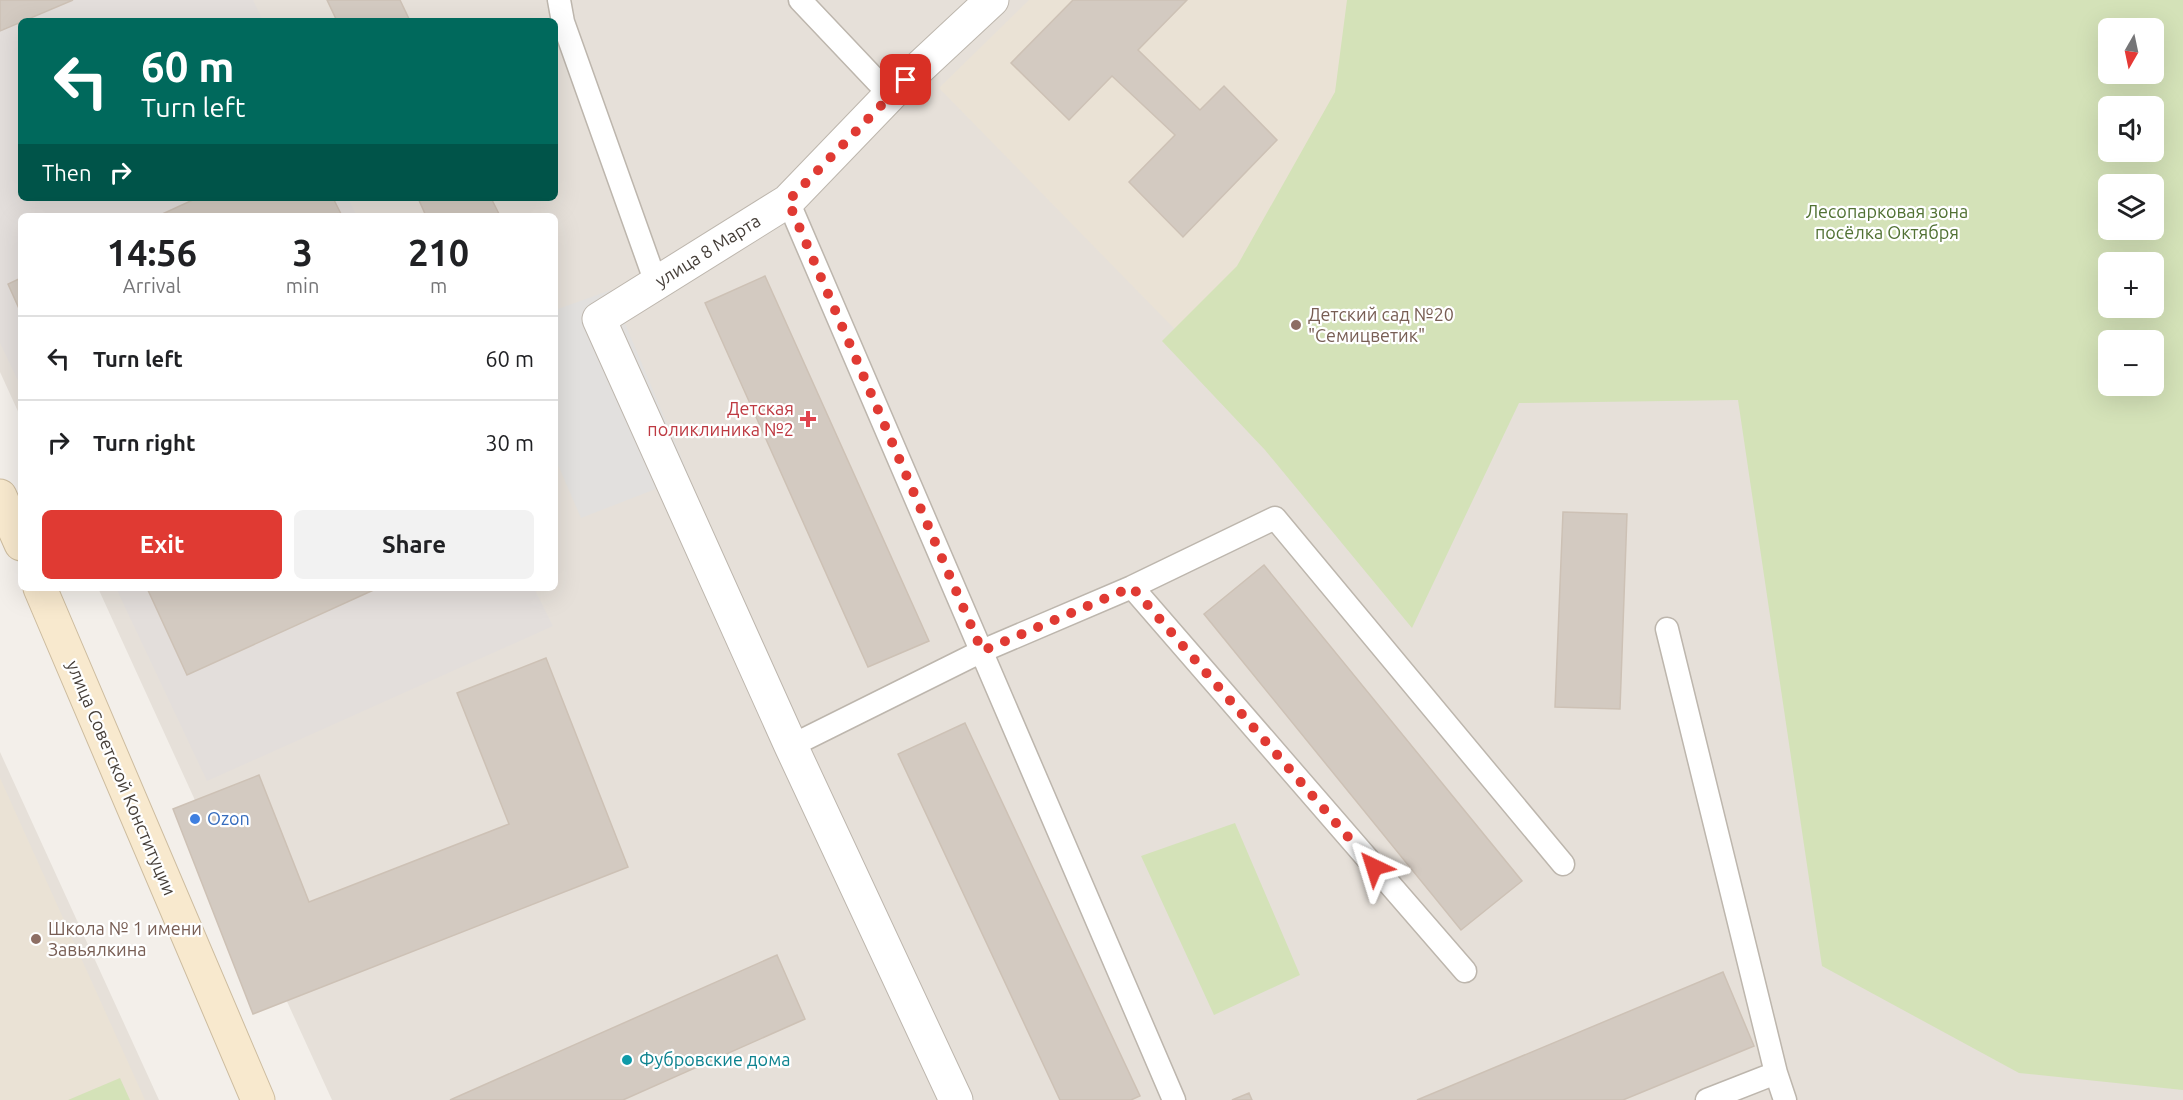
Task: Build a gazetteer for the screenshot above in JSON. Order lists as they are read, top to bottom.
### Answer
{
  "streets": {
    "street": ["улица 8 Марта", "улица Советской Конституции"]
  },
  "parks": ["Лесопарковая зона посёлка Октября"],
  "places": {
    "other": [
      "Детский сад №20 \"Семицветик\"",
      "Ozon",
      "Школа № 1 имени Завьялкина",
      "Фубровские дома"
    ],
    "health": ["Детская поликлиника №2"]
  },
  "north": "bottom",
  "page": {
    "map_buttons": ["+", "−"],
    "turn": ["60 m", "Turn left"],
    "then": "Then",
    "eta": [
      "14:56",
      "Arrival",
      "3",
      "min",
      "210",
      "m"
    ],
    "list": [
      {
        "name": "Turn left",
        "value": "60 m"
      },
      {
        "name": "Turn right",
        "value": "30 m"
      }
    ],
    "buttons": ["Exit", "Share"]
  }
}
